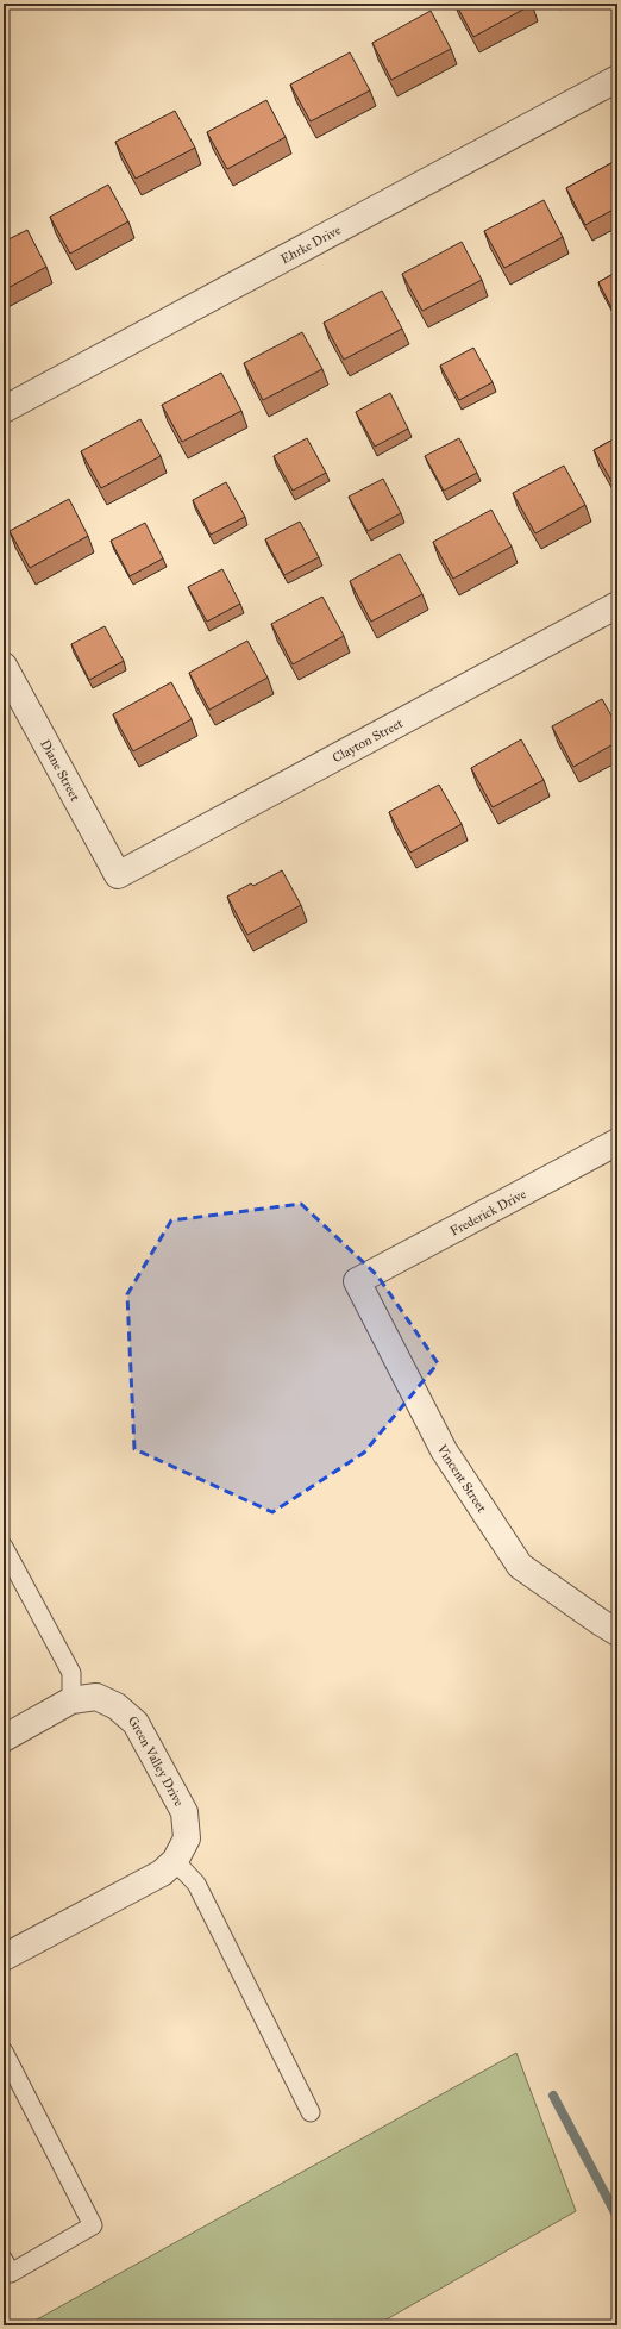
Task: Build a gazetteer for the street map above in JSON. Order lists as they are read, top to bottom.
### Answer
{
  "streets": {
    "street": [
      "Ehrke Drive",
      "Clayton Street",
      "Diane Street",
      "Frederick Drive",
      "Vincent Street",
      "Green Valley Drive"
    ]
  },
  "crossings": [
    ["Clayton Street", "Diane Street"],
    ["Frederick Drive", "Vincent Street"]
  ]
}
